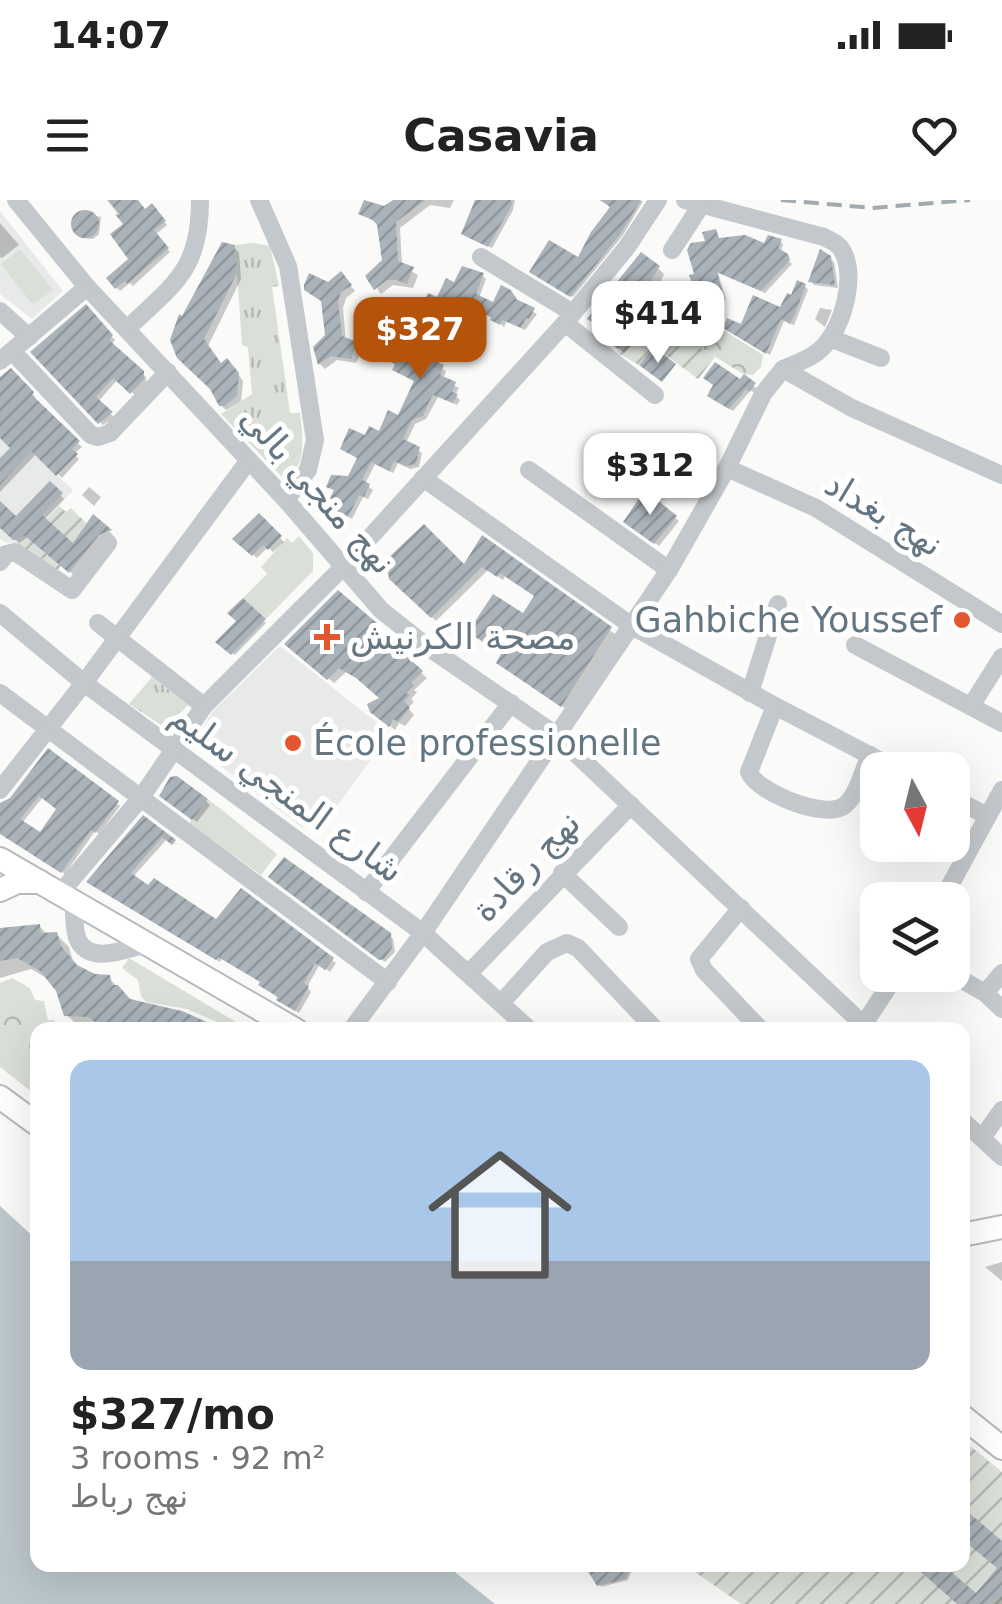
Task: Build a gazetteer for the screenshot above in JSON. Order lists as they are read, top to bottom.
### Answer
{
  "streets": {
    "street": [
      "نهج منجي بالي",
      "نهج بغداد",
      "شارع المنجي سليم",
      "نهج رقادة"
    ]
  },
  "crossings": [
    ["نهج منجي بالي", "نهج رقادة"],
    ["شارع المنجي سليم", "نهج رقادة"]
  ],
  "places": {
    "other": ["Gahbiche Youssef", "École professionelle"],
    "health": ["مصحة الكرنيش"]
  },
  "north": "bottom",
  "page": {
    "status": "14:07",
    "header": "Casavia",
    "price": ["$414", "$327", "$312"],
    "list": [
      {
        "name": "$327/mo",
        "note": "3 rooms · 92 m² · نهج رباط"
      }
    ]
  }
}
